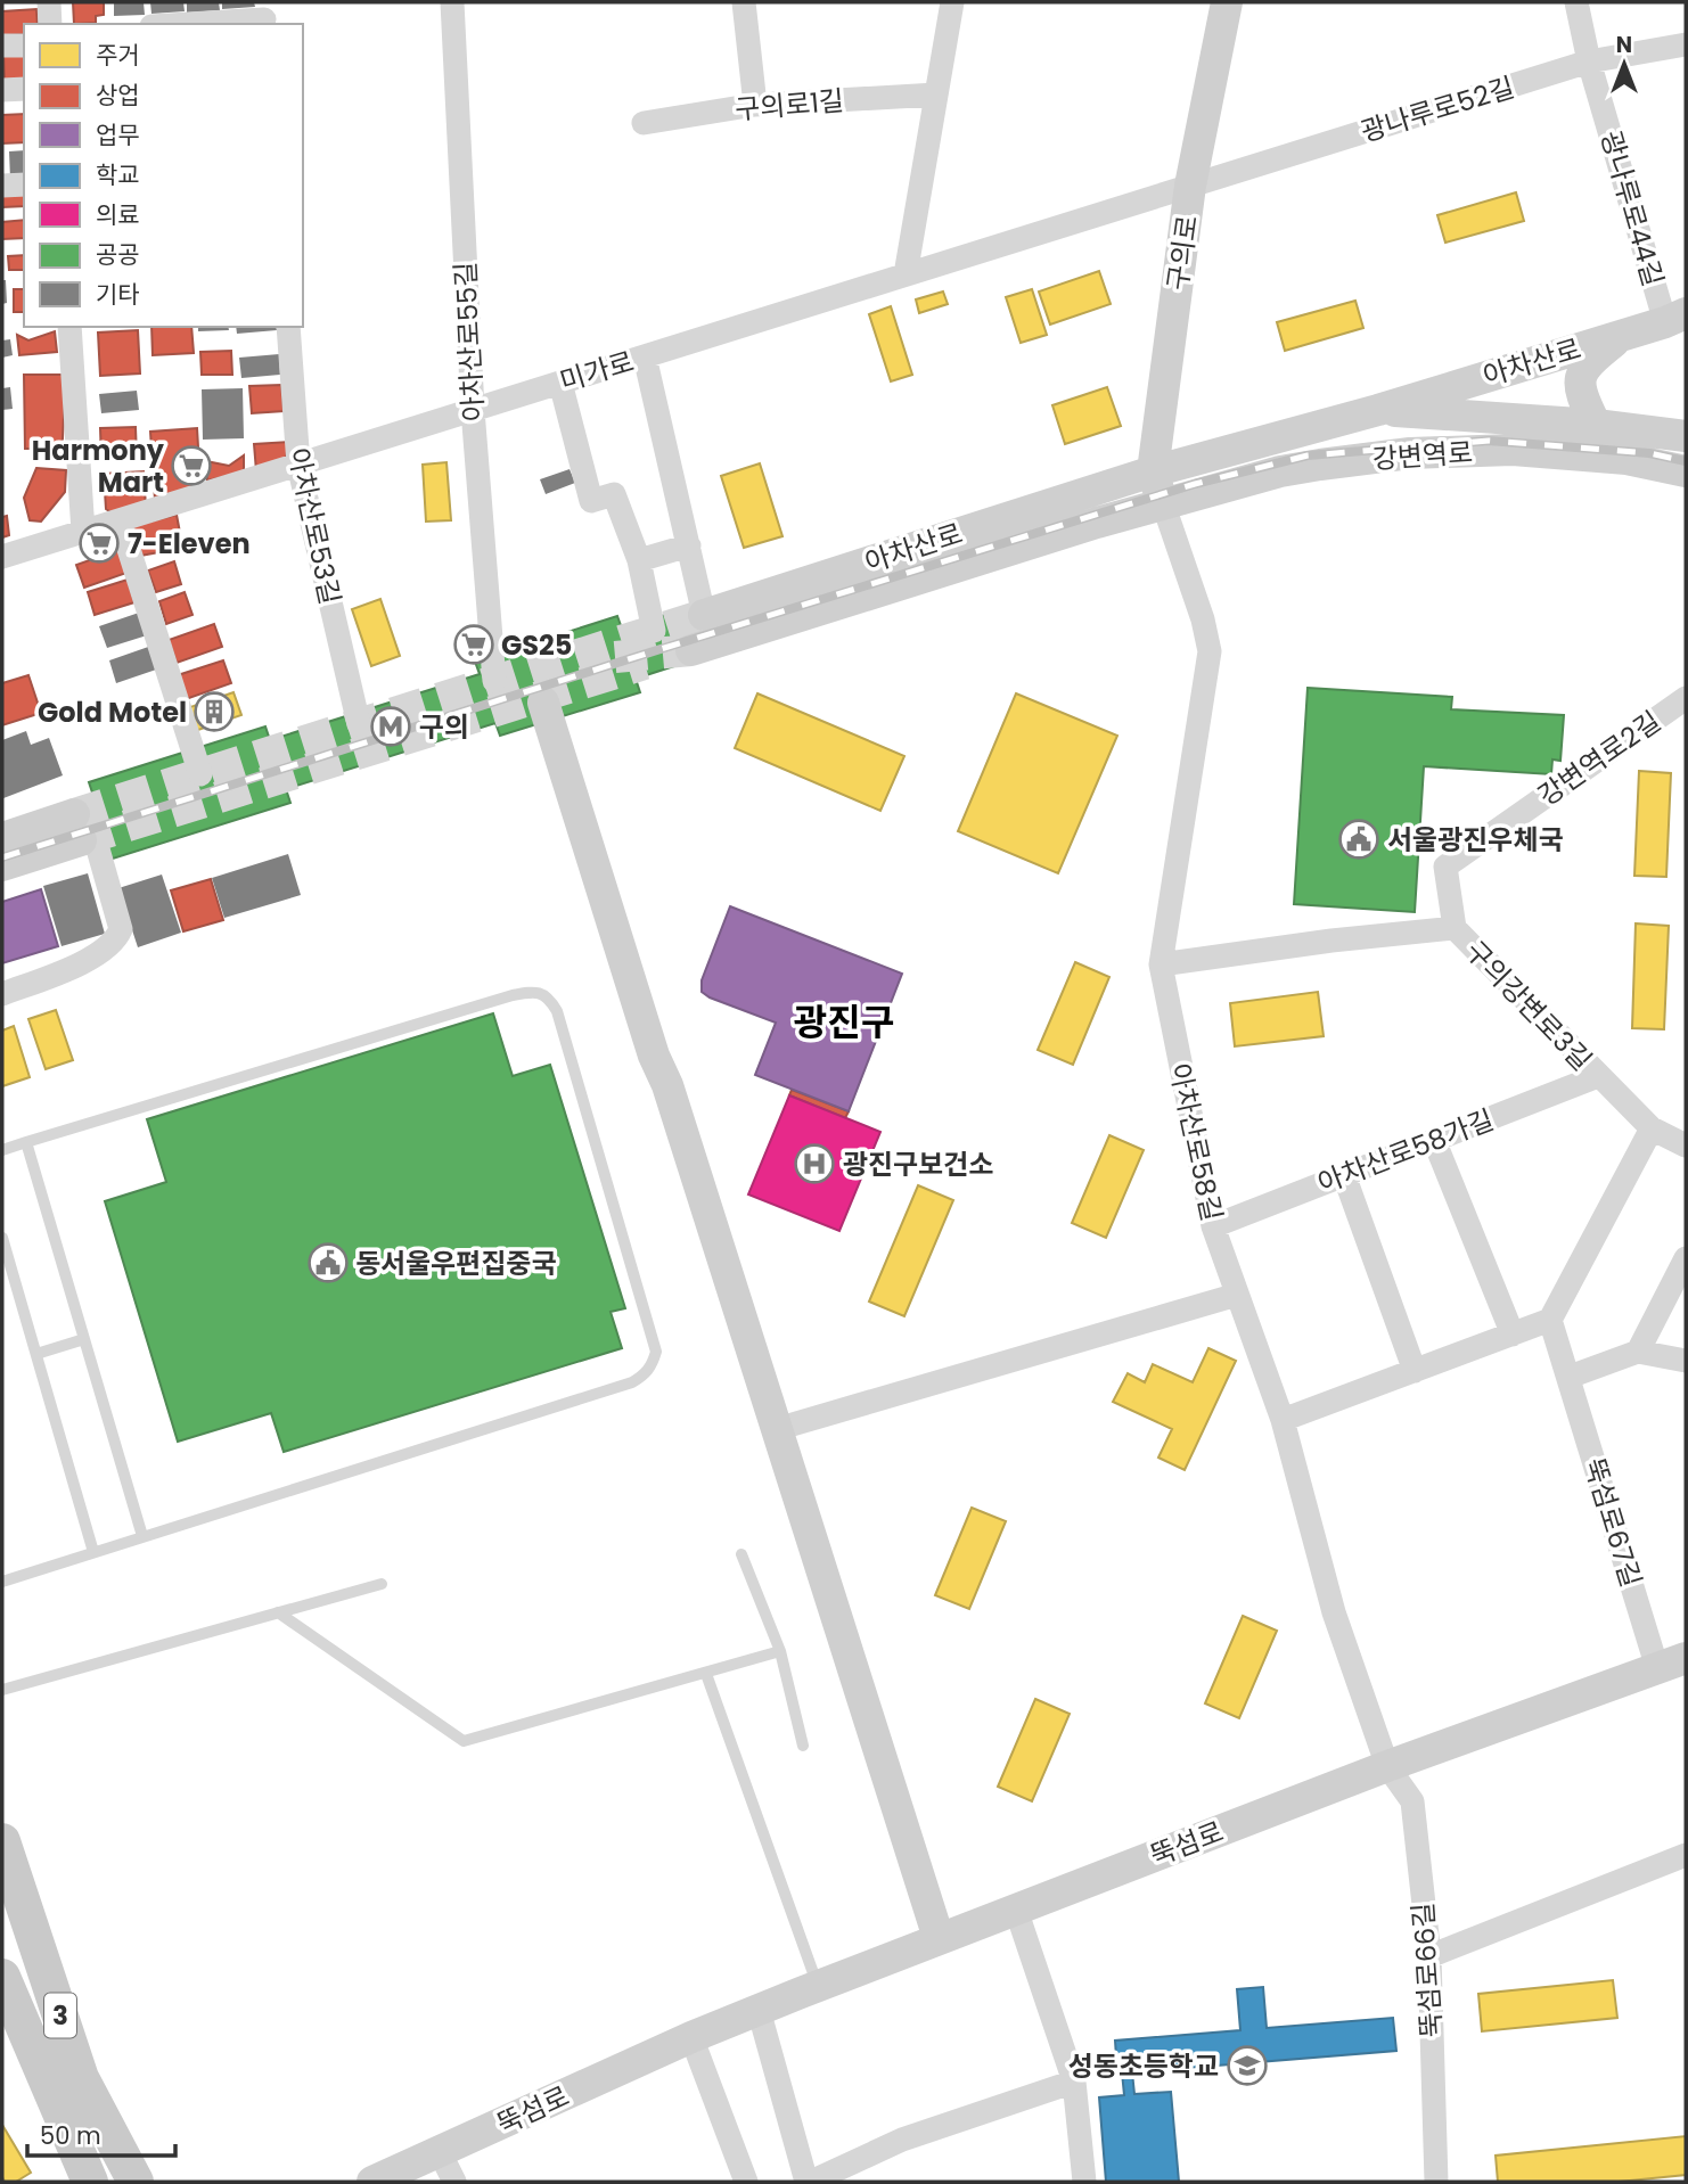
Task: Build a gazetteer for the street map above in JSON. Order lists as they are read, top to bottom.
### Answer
{
  "streets": {
    "main road": [
      "구의로",
      "아차산로",
      "강변역로",
      "뚝섬로",
      "3"
    ],
    "street": [
      "구의로1길",
      "광나루로52길",
      "광나루로44길",
      "아차산로55길",
      "미가로",
      "아차산로53길",
      "강변역로2길",
      "구의강변로3길",
      "아차산로58길",
      "아차산로58가길",
      "뚝섬로67길",
      "뚝섬로66길"
    ]
  },
  "crossings": [
    ["광나루로52길", "광나루로44길"],
    ["광나루로52길", "구의로"],
    ["광나루로52길", "미가로"],
    ["광나루로44길", "아차산로"],
    ["구의로", "아차산로"],
    ["구의로", "미가로"],
    ["구의로", "강변역로"],
    ["구의로", "아차산로58길"],
    ["아차산로55길", "미가로"],
    ["아차산로", "미가로"],
    ["아차산로", "강변역로"],
    ["아차산로", "아차산로58길"],
    ["미가로", "아차산로53길"],
    ["강변역로", "아차산로58길"],
    ["강변역로2길", "구의강변로3길"],
    ["구의강변로3길", "아차산로58길"],
    ["구의강변로3길", "아차산로58가길"],
    ["아차산로58길", "아차산로58가길"],
    ["아차산로58길", "뚝섬로"],
    ["아차산로58길", "뚝섬로66길"],
    ["뚝섬로67길", "뚝섬로"],
    ["뚝섬로", "뚝섬로66길"]
  ],
  "districts": ["광진구"],
  "places": {
    "supermarket": ["Harmony Mart", "7-Eleven", "GS25"],
    "building": ["Gold Motel"],
    "metro station": ["구의"],
    "public building": ["서울광진우체국", "동서울우편집중국"],
    "hospital": ["광진구보건소"],
    "school or university": ["성동초등학교"]
  },
  "legend": [
    "주거",
    "상업",
    "업무",
    "학교",
    "의료",
    "공공",
    "기타"
  ],
  "scale_bar": "50 m",
  "north": "top"
}
